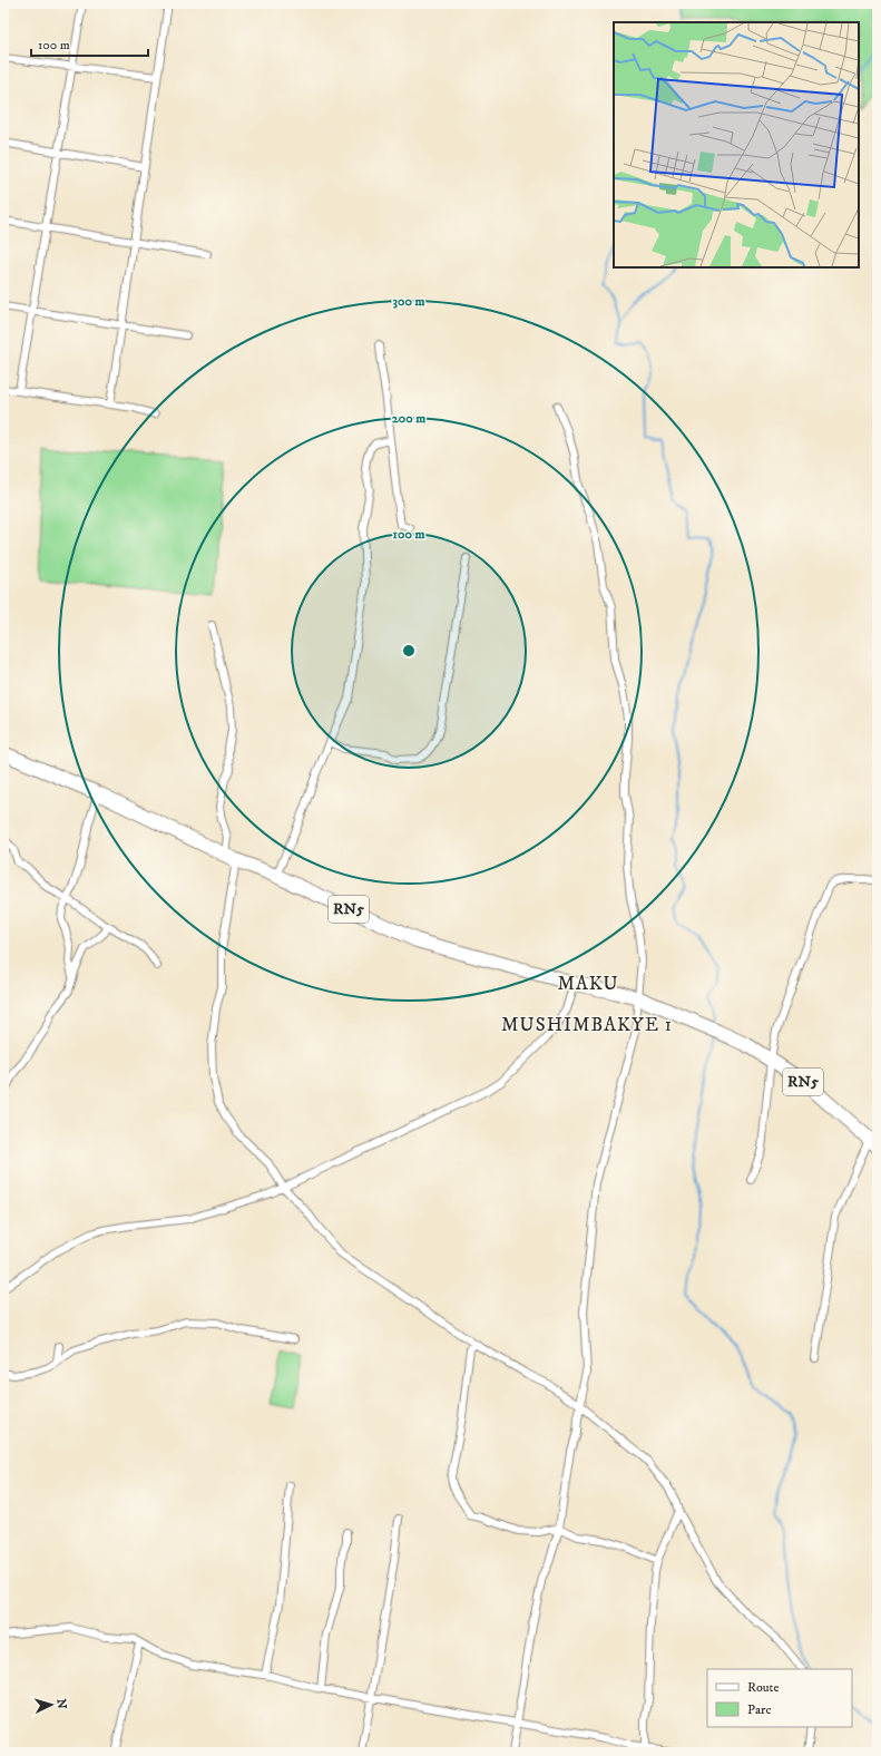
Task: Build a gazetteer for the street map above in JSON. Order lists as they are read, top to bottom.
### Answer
{
  "streets": {
    "highway": ["RN5"]
  },
  "districts": ["MAKU", "MUSHIMBAKYE 1"],
  "legend": ["Route", "Parc"],
  "scale_bar": "100 m",
  "north": "right",
  "rings": ["300 m", "200 m", "100 m"]
}
